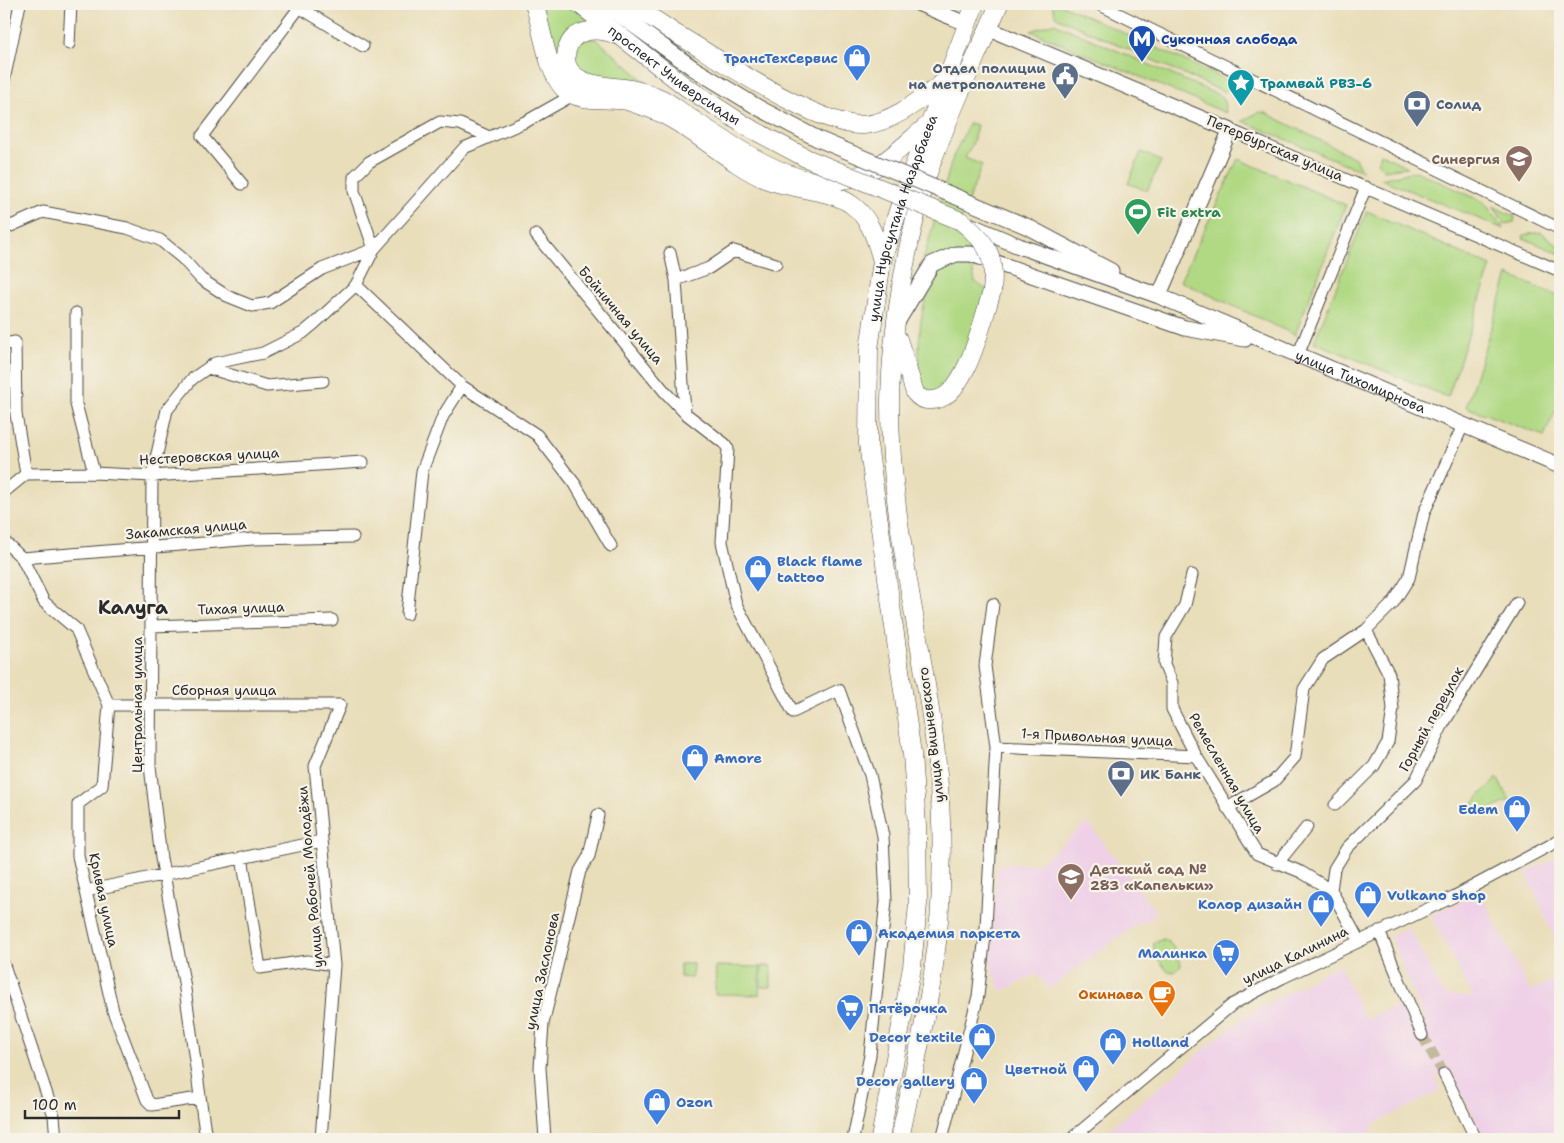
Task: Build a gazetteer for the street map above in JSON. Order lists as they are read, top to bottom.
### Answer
{
  "streets": {
    "main road": [
      "проспект Универсиады",
      "улица Нурсултана Назарбаева",
      "улица Тихомирнова",
      "улица Вишневского"
    ],
    "street": [
      "Петербургская улица",
      "Бойничная улица",
      "Нестеровская улица",
      "Закамская улица",
      "Тихая улица",
      "Сборная улица",
      "Центральная улица",
      "Горный переулок",
      "1-я Привольная улица",
      "Ремесленная улица",
      "улица Рабочей Молодёжи",
      "Кривая улица",
      "улица Калинина",
      "улица Заслонова"
    ]
  },
  "crossings": [
    ["проспект Универсиады", "улица Нурсултана Назарбаева"],
    ["проспект Универсиады", "улица Вишневского"],
    ["Петербургская улица", "улица Нурсултана Назарбаева"],
    ["улица Нурсултана Назарбаева", "улица Вишневского"],
    ["Нестеровская улица", "Центральная улица"],
    ["Закамская улица", "Центральная улица"],
    ["Закамская улица", "Кривая улица"],
    ["Тихая улица", "Центральная улица"],
    ["Сборная улица", "Центральная улица"],
    ["Сборная улица", "улица Рабочей Молодёжи"],
    ["Сборная улица", "Кривая улица"],
    ["Центральная улица", "Кривая улица"],
    ["Горный переулок", "Ремесленная улица"],
    ["1-я Привольная улица", "Ремесленная улица"],
    ["Ремесленная улица", "улица Калинина"]
  ],
  "districts": ["Калуга"],
  "places": {
    "metro station": ["Суконная слобода"],
    "shop": [
      "ТрансТехСервис",
      "Black flame tattoo",
      "Amore",
      "Edem",
      "Vulkano shop",
      "Колор дизайн",
      "Академия паркета",
      "Decor textile",
      "Holland",
      "Цветной",
      "Decor gallery",
      "Ozon"
    ],
    "public building": ["Отдел полиции на метрополитене"],
    "place": ["Трамвай РВЗ-6"],
    "bank": ["Солид", "ИК Банк"],
    "school or university": ["Синергия", "Детский сад № 283 «Капельки»"],
    "sports": ["Fit extra"],
    "supermarket": ["Малинка", "Пятёрочка"],
    "cafe": ["Окинава"]
  },
  "scale_bar": "100 m"
}
